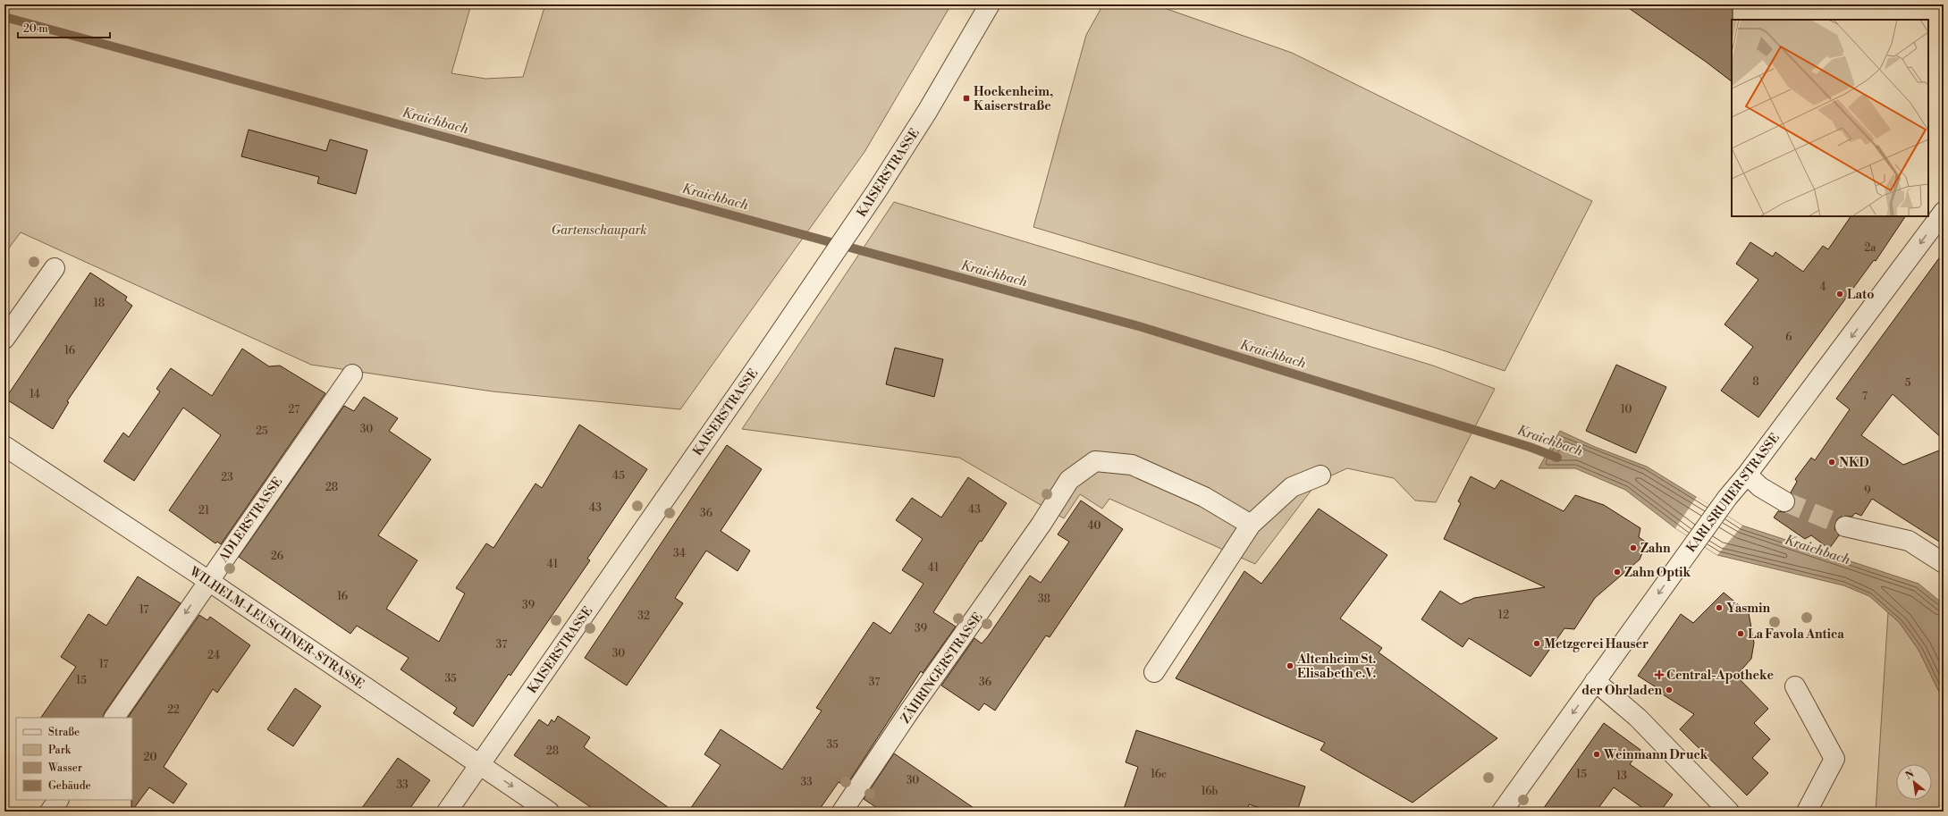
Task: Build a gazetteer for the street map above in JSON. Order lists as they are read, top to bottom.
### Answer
{
  "streets": {
    "street": [
      "KAISERSTRASSE",
      "KARLSRUHER STRASSE",
      "ADLERSTRASSE",
      "WILHELM-LEUSCHNER-STRASSE",
      "ZÄHRINGERSTRASSE"
    ]
  },
  "crossings": [
    ["KAISERSTRASSE", "WILHELM-LEUSCHNER-STRASSE"],
    ["ADLERSTRASSE", "WILHELM-LEUSCHNER-STRASSE"]
  ],
  "one_way": ["KARLSRUHER STRASSE", "ADLERSTRASSE"],
  "water": ["Kraichbach"],
  "parks": ["Gartenschaupark"],
  "places": {
    "transit": ["Hockenheim, Kaiserstraße"],
    "other": [
      "Lato",
      "NKD",
      "Zahn",
      "Zahn Optik",
      "Yasmin",
      "La Favola Antica",
      "Metzgerei Hauser",
      "Altenheim St. Elisabeth e.V.",
      "der Ohrladen",
      "Weinmann Druck"
    ],
    "health": ["Central-Apotheke"]
  },
  "house_numbers": [
    "2a",
    "4",
    "18",
    "6",
    "16",
    "8",
    "5",
    "14",
    "7",
    "27",
    "10",
    "30",
    "25",
    "45",
    "23",
    "28",
    "9",
    "43",
    "43",
    "21",
    "36",
    "40",
    "34",
    "26",
    "41",
    "41",
    "16",
    "38",
    "39",
    "17",
    "12",
    "32",
    "39",
    "37",
    "30",
    "24",
    "17",
    "35",
    "15",
    "37",
    "36",
    "22",
    "35",
    "28",
    "20",
    "16c",
    "15",
    "13",
    "30",
    "33",
    "33",
    "16b"
  ],
  "legend": [
    "Straße",
    "Park",
    "Wasser",
    "Gebäude"
  ],
  "scale_bar": "20 m",
  "north": "top left"
}
